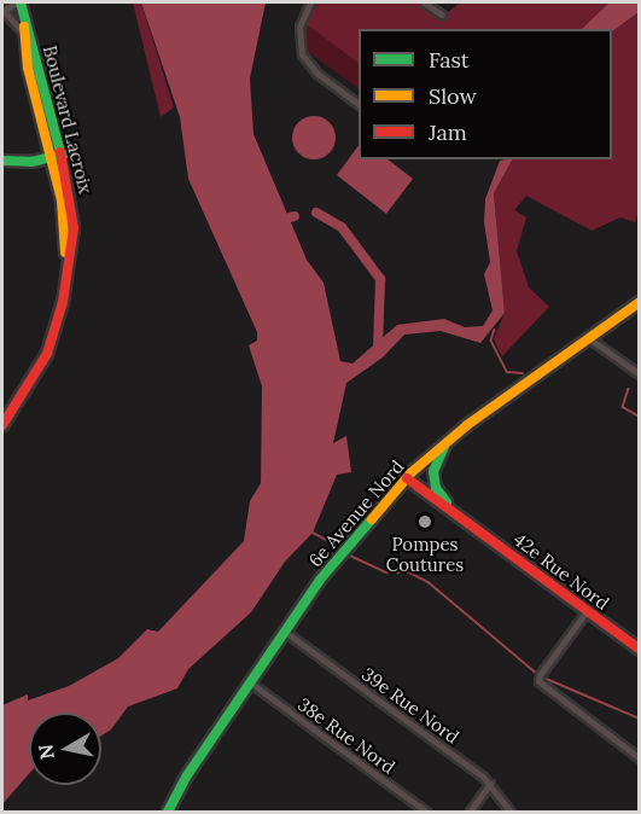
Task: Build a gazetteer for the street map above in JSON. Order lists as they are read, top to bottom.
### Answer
{
  "streets": {
    "main road": ["Boulevard Lacroix", "6e Avenue Nord", "42e Rue Nord"],
    "street": ["39e Rue Nord", "38e Rue Nord"]
  },
  "crossings": [
    ["6e Avenue Nord", "42e Rue Nord"],
    ["6e Avenue Nord", "39e Rue Nord"],
    ["6e Avenue Nord", "38e Rue Nord"]
  ],
  "places": ["Pompes Coutures"],
  "legend": ["Fast", "Slow", "Jam"],
  "north": "left"
}
